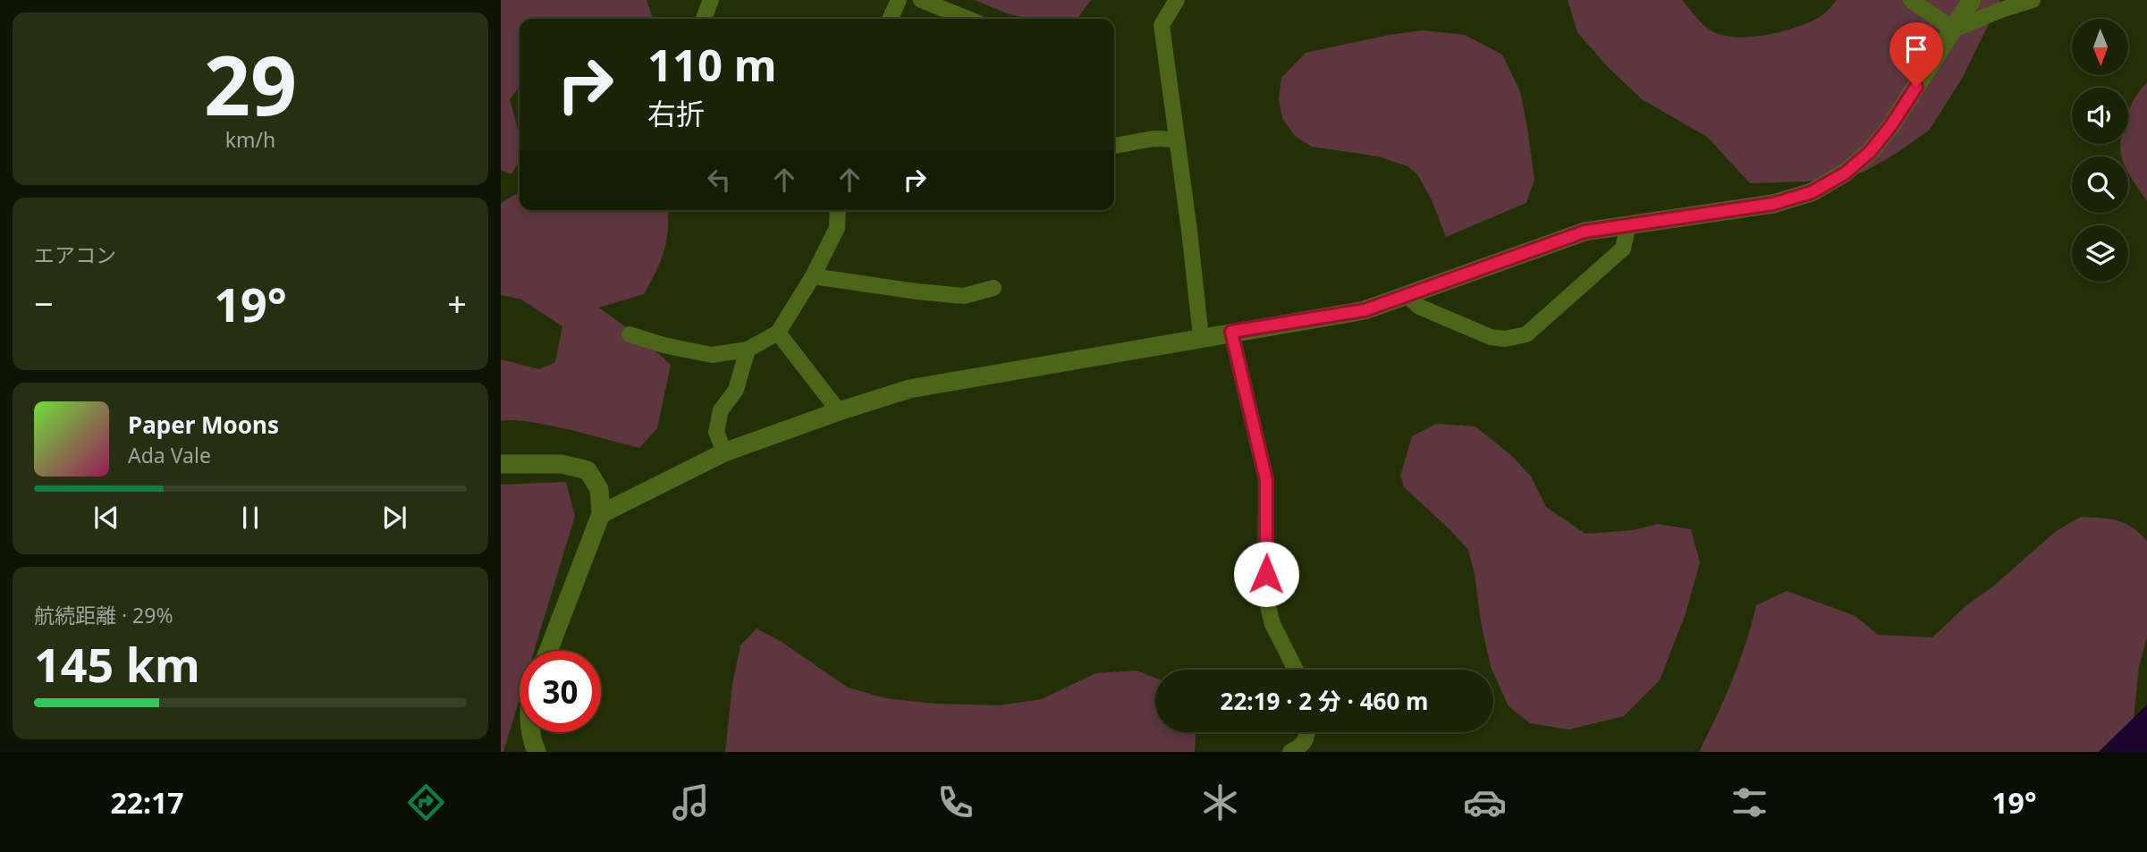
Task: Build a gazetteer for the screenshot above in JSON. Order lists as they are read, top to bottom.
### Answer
{
  "north": "bottom",
  "page": {
    "tile": [
      ["29", "km/h"],
      "エアコン",
      ["航続距離 · 29%", "145 km"]
    ],
    "turn": ["110 m", "右折"],
    "heat": ["−", "19°", "+"],
    "song": ["Paper Moons", "Ada Vale"],
    "limit": "30",
    "trip": "22:19 · 2 分 · 460 m",
    "tabs": ["22:17", "19°"]
  }
}
